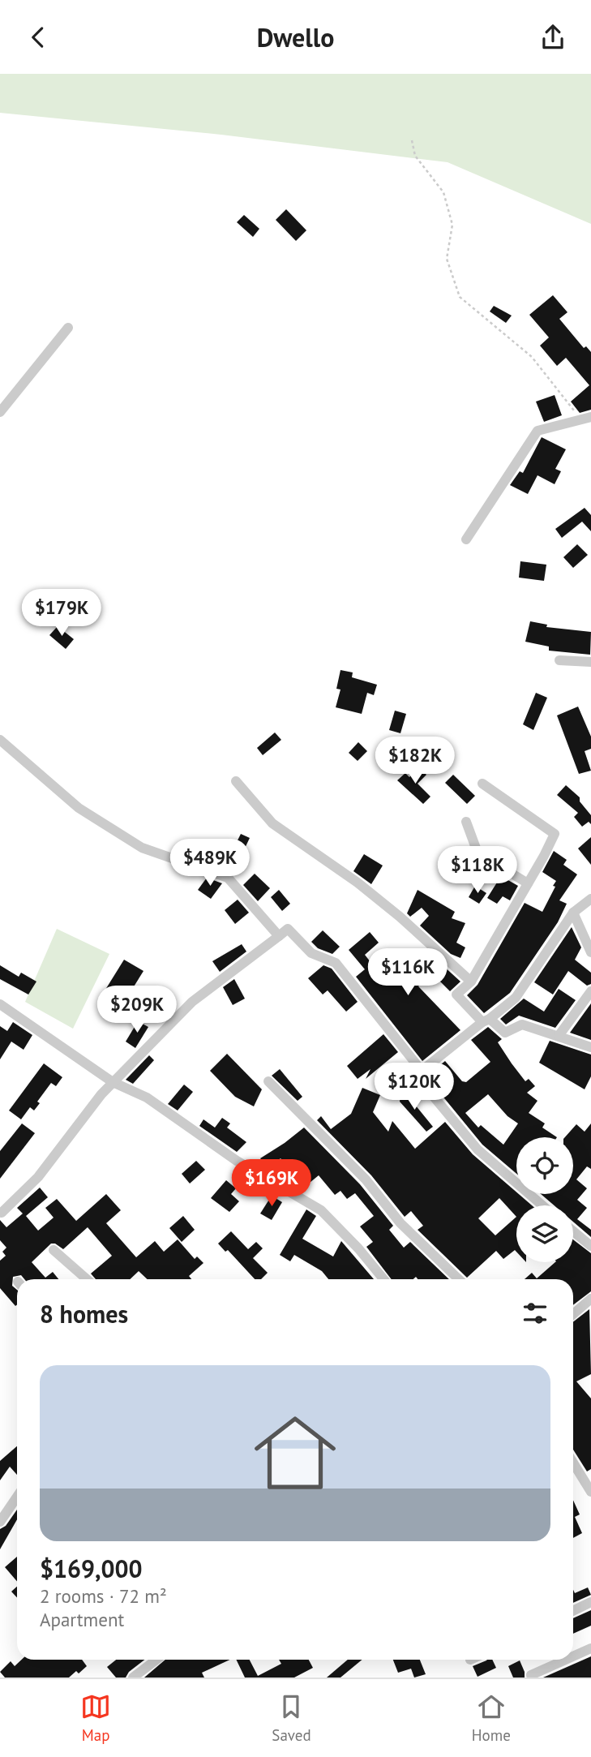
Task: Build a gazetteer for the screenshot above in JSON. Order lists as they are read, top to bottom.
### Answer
{
  "page": {
    "header": "Dwello",
    "price": [
      "$179K",
      "$182K",
      "$489K",
      "$118K",
      "$116K",
      "$209K",
      "$120K",
      "$169K"
    ],
    "heading": "8 homes",
    "list": [
      {
        "name": "$169,000",
        "note": "2 rooms · 72 m² · Apartment"
      }
    ],
    "tabs": ["Map", "Saved", "Home"]
  }
}
